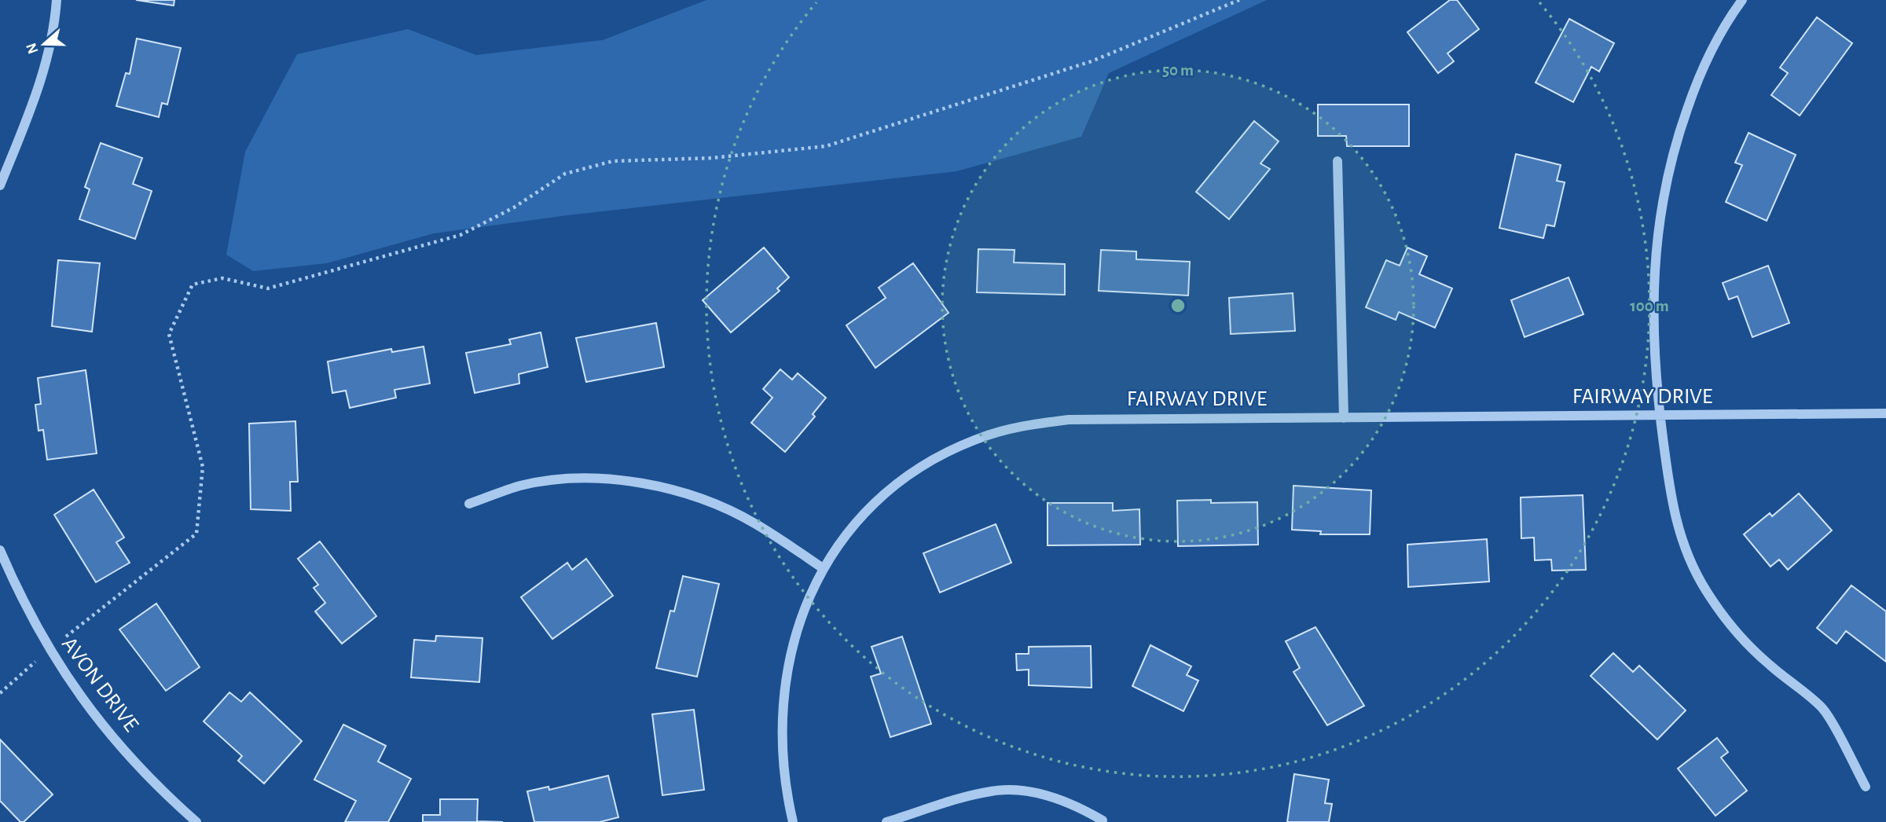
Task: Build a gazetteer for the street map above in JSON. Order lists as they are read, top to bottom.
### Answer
{
  "streets": {
    "street": ["FAIRWAY DRIVE", "AVON DRIVE"]
  },
  "north": "left",
  "rings": ["50 m", "100 m"]
}
